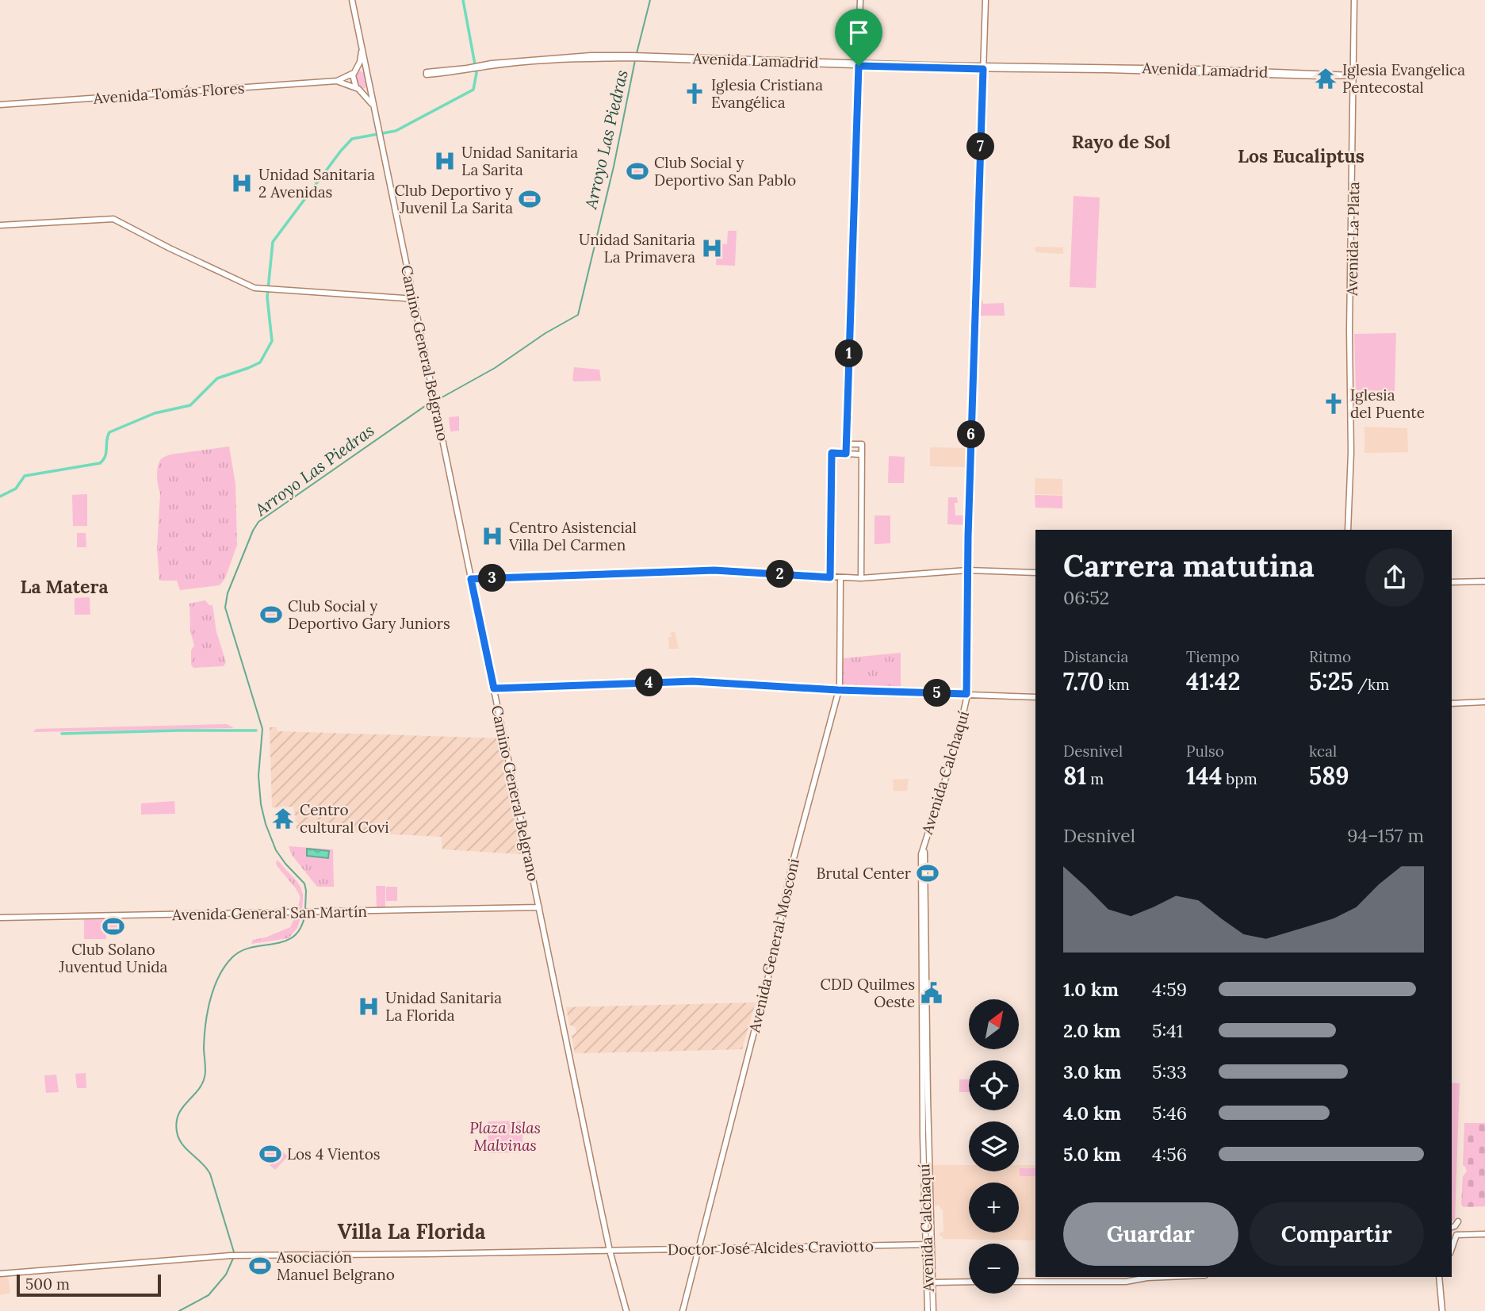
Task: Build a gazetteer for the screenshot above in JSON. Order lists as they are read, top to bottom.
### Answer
{
  "streets": {
    "main road": [
      "Avenida Lamadrid",
      "Avenida Tomás Flores",
      "Avenida La Plata",
      "Camino General Belgrano",
      "Avenida Calchaquí",
      "Avenida General San Martín",
      "Avenida General Mosconi",
      "Doctor José Alcides Craviotto"
    ]
  },
  "crossings": [
    ["Avenida Lamadrid", "Avenida La Plata"],
    ["Avenida Lamadrid", "Avenida Calchaquí"],
    ["Avenida Tomás Flores", "Camino General Belgrano"],
    ["Camino General Belgrano", "Avenida General San Martín"],
    ["Camino General Belgrano", "Doctor José Alcides Craviotto"],
    ["Avenida Calchaquí", "Doctor José Alcides Craviotto"],
    ["Avenida General Mosconi", "Doctor José Alcides Craviotto"]
  ],
  "districts": [
    "Rayo de Sol",
    "Los Eucaliptus",
    "La Matera",
    "Villa La Florida"
  ],
  "water": ["Arroyo Las Piedras"],
  "parks": ["Plaza Islas Malvinas"],
  "places": {
    "temple": ["Iglesia Evangelica Pentecostal", "Centro cultural Covi"],
    "church": ["Iglesia Cristiana Evangélica", "Iglesia del Puente"],
    "hospital": [
      "Unidad Sanitaria La Sarita",
      "Unidad Sanitaria 2 Avenidas",
      "Unidad Sanitaria La Primavera",
      "Centro Asistencial Villa Del Carmen",
      "Unidad Sanitaria La Florida"
    ],
    "sports": [
      "Club Social y Deportivo San Pablo",
      "Club Deportivo y Juvenil La Sarita",
      "Club Social y Deportivo Gary Juniors",
      "Brutal Center",
      "Club Solano Juventud Unida",
      "Los 4 Vientos",
      "Asociación Manuel Belgrano"
    ],
    "public building": ["CDD Quilmes Oeste"]
  },
  "scale_bar": "500 m",
  "north": "top right",
  "page": {
    "pins": [
      "7",
      "1",
      "6",
      "2",
      "3",
      "4",
      "5"
    ],
    "heading": ["Carrera matutina", "06:52"],
    "stats": [
      ["Distancia", "7.70 km"],
      ["Tiempo", "41:42"],
      ["Ritmo", "5:25 /km"],
      ["Desnivel", "81 m"],
      ["Pulso", "144 bpm"],
      ["kcal", "589"]
    ],
    "chart": ["Desnivel", "94–157 m"],
    "list": [
      {
        "name": "1.0 km",
        "note": "4:59"
      },
      {
        "name": "2.0 km",
        "note": "5:41"
      },
      {
        "name": "3.0 km",
        "note": "5:33"
      },
      {
        "name": "4.0 km",
        "note": "5:46"
      },
      {
        "name": "5.0 km",
        "note": "4:56"
      }
    ],
    "map_buttons": ["+", "−"],
    "buttons": ["Guardar", "Compartir"],
    "scale": "500 m"
  }
}
